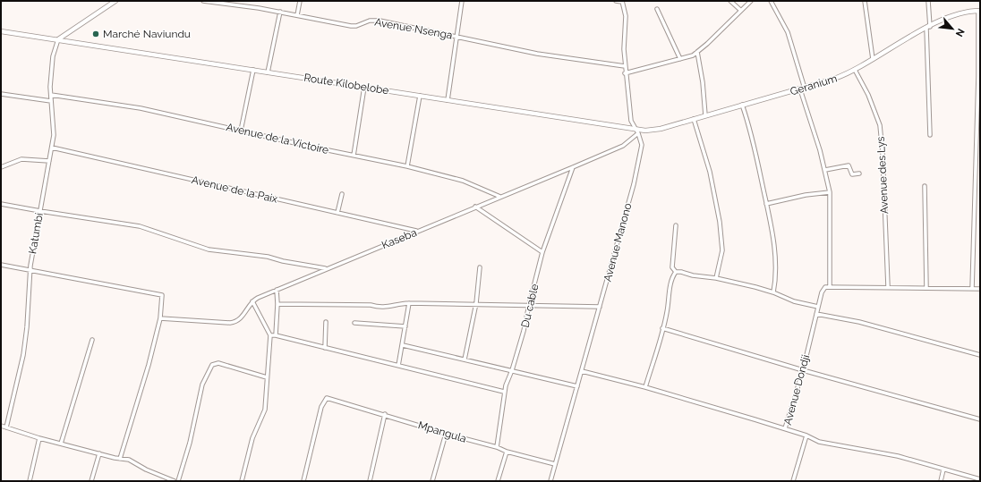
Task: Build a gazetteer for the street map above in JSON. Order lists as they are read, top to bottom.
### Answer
{
  "streets": {
    "street": [
      "Avenue Nsenga",
      "Route Kilobelobe",
      "Geranium",
      "Avenue de la Victoire",
      "Avenue des Lys",
      "Avenue de la Paix",
      "Katumbi",
      "Kaseba",
      "Avenue Manono",
      "Du cable",
      "Avenue Dondji",
      "Mpangula"
    ]
  },
  "crossings": [
    ["Avenue Nsenga", "Avenue Manono"],
    ["Route Kilobelobe", "Geranium"],
    ["Route Kilobelobe", "Katumbi"],
    ["Route Kilobelobe", "Kaseba"],
    ["Route Kilobelobe", "Avenue Manono"],
    ["Geranium", "Avenue des Lys"],
    ["Geranium", "Kaseba"],
    ["Geranium", "Avenue Manono"],
    ["Avenue de la Victoire", "Katumbi"],
    ["Avenue de la Victoire", "Kaseba"],
    ["Avenue de la Paix", "Katumbi"],
    ["Avenue de la Paix", "Kaseba"],
    ["Kaseba", "Avenue Manono"],
    ["Kaseba", "Du cable"],
    ["Avenue Manono", "Mpangula"],
    ["Du cable", "Mpangula"]
  ],
  "places": ["Marché Naviundu"],
  "north": "bottom right"
}
